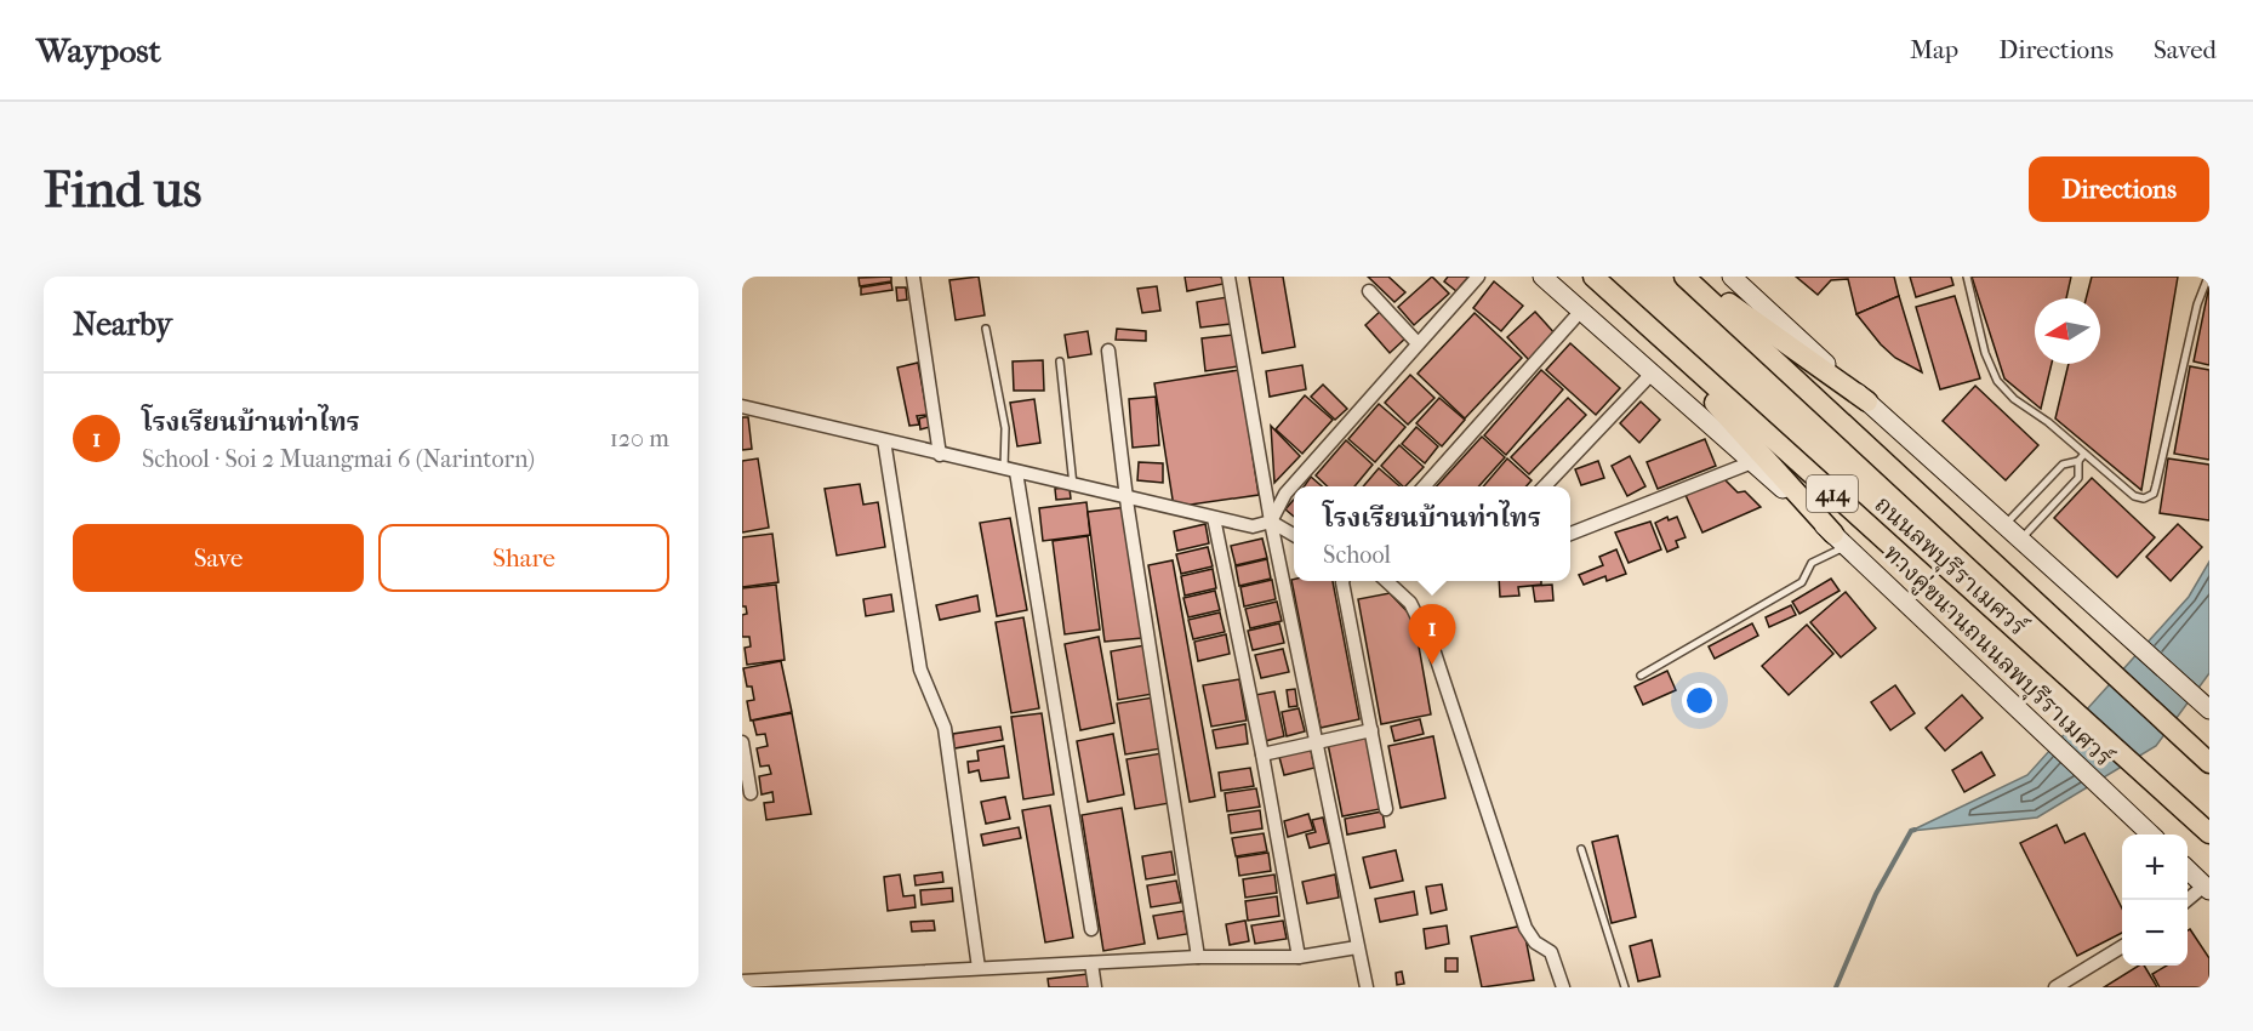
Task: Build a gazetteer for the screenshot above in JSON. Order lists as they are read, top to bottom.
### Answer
{
  "streets": {
    "main road": ["414", "ถนนลพบุรีราเมศวร์", "ทางคู่ขนานถนนลพบุรีราเมศวร์"]
  },
  "north": "left",
  "page": {
    "header": "Waypost",
    "nav": ["Map", "Directions", "Saved"],
    "buttons": [
      "Directions",
      ["Save", "Share"]
    ],
    "title": "Find us",
    "heading": "Nearby",
    "list": [
      {
        "mark": "1",
        "name": "โรงเรียนบ้านท่าไทร",
        "note": "School · Soi 2 Muangmai 6 (Narintorn)",
        "value": "120 m"
      }
    ],
    "popup": ["โรงเรียนบ้านท่าไทร", "School"],
    "pins": "1",
    "map_buttons": ["+", "−"]
  }
}
